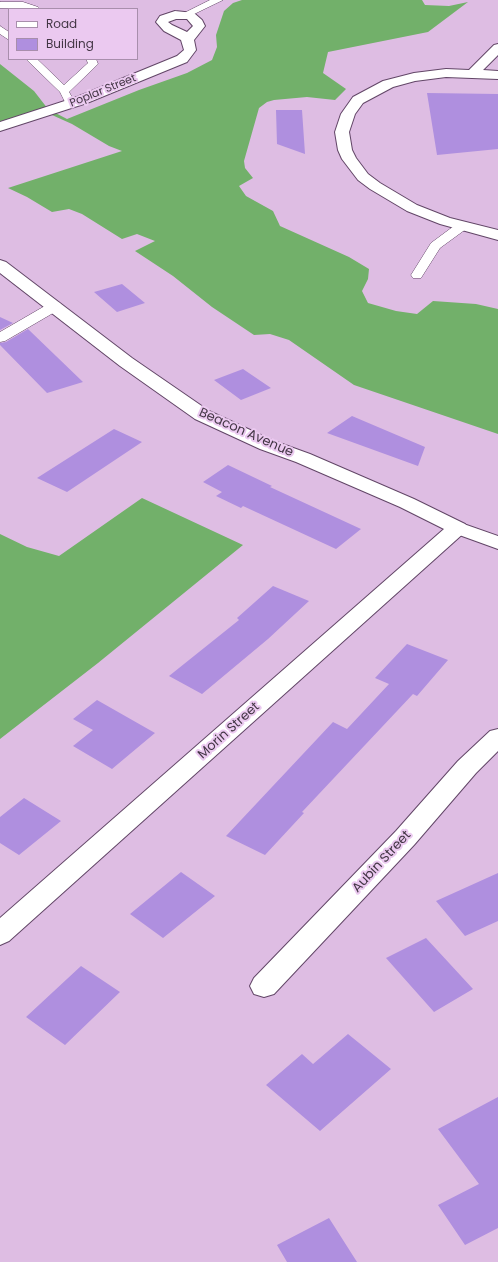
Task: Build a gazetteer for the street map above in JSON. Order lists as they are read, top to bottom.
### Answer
{
  "streets": {
    "street": [
      "Poplar Street",
      "Beacon Avenue",
      "Morin Street",
      "Aubin Street"
    ]
  },
  "crossings": [
    ["Beacon Avenue", "Morin Street"]
  ],
  "legend": ["Road", "Building"]
}
